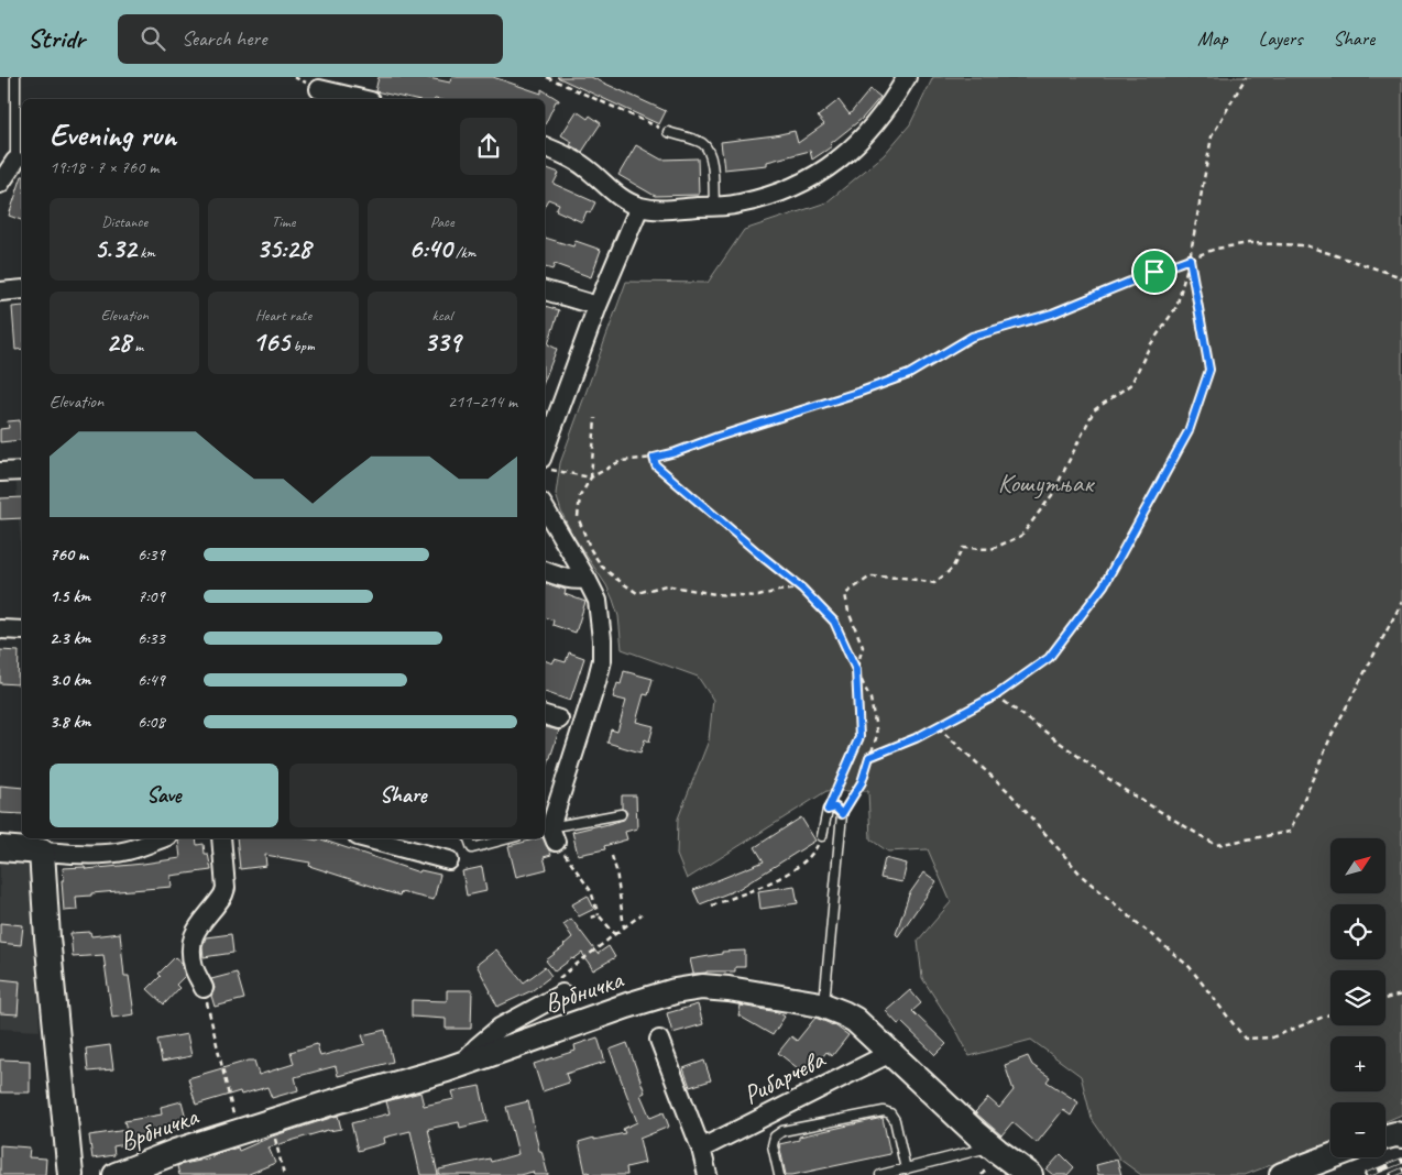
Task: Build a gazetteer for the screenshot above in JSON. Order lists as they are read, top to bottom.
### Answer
{
  "streets": {
    "street": ["Врбничка", "Рибарчева"]
  },
  "crossings": [
    ["Врбничка", "Рибарчева"]
  ],
  "parks": ["Кошутњак"],
  "north": "top right",
  "page": {
    "header": "Stridr",
    "search": "Search here",
    "nav": ["Map", "Layers", "Share"],
    "heading": ["Evening run", "19:18 · 7 × 760 m"],
    "stats": [
      ["Distance", "5.32 km"],
      ["Time", "35:28"],
      ["Pace", "6:40 /km"],
      ["Elevation", "28 m"],
      ["Heart rate", "165 bpm"],
      ["kcal", "339"]
    ],
    "chart": ["Elevation", "211–214 m"],
    "list": [
      {
        "name": "760 m",
        "note": "6:39"
      },
      {
        "name": "1.5 km",
        "note": "7:09"
      },
      {
        "name": "2.3 km",
        "note": "6:33"
      },
      {
        "name": "3.0 km",
        "note": "6:49"
      },
      {
        "name": "3.8 km",
        "note": "6:08"
      }
    ],
    "buttons": ["Save", "Share"],
    "map_buttons": ["+", "−"]
  }
}
